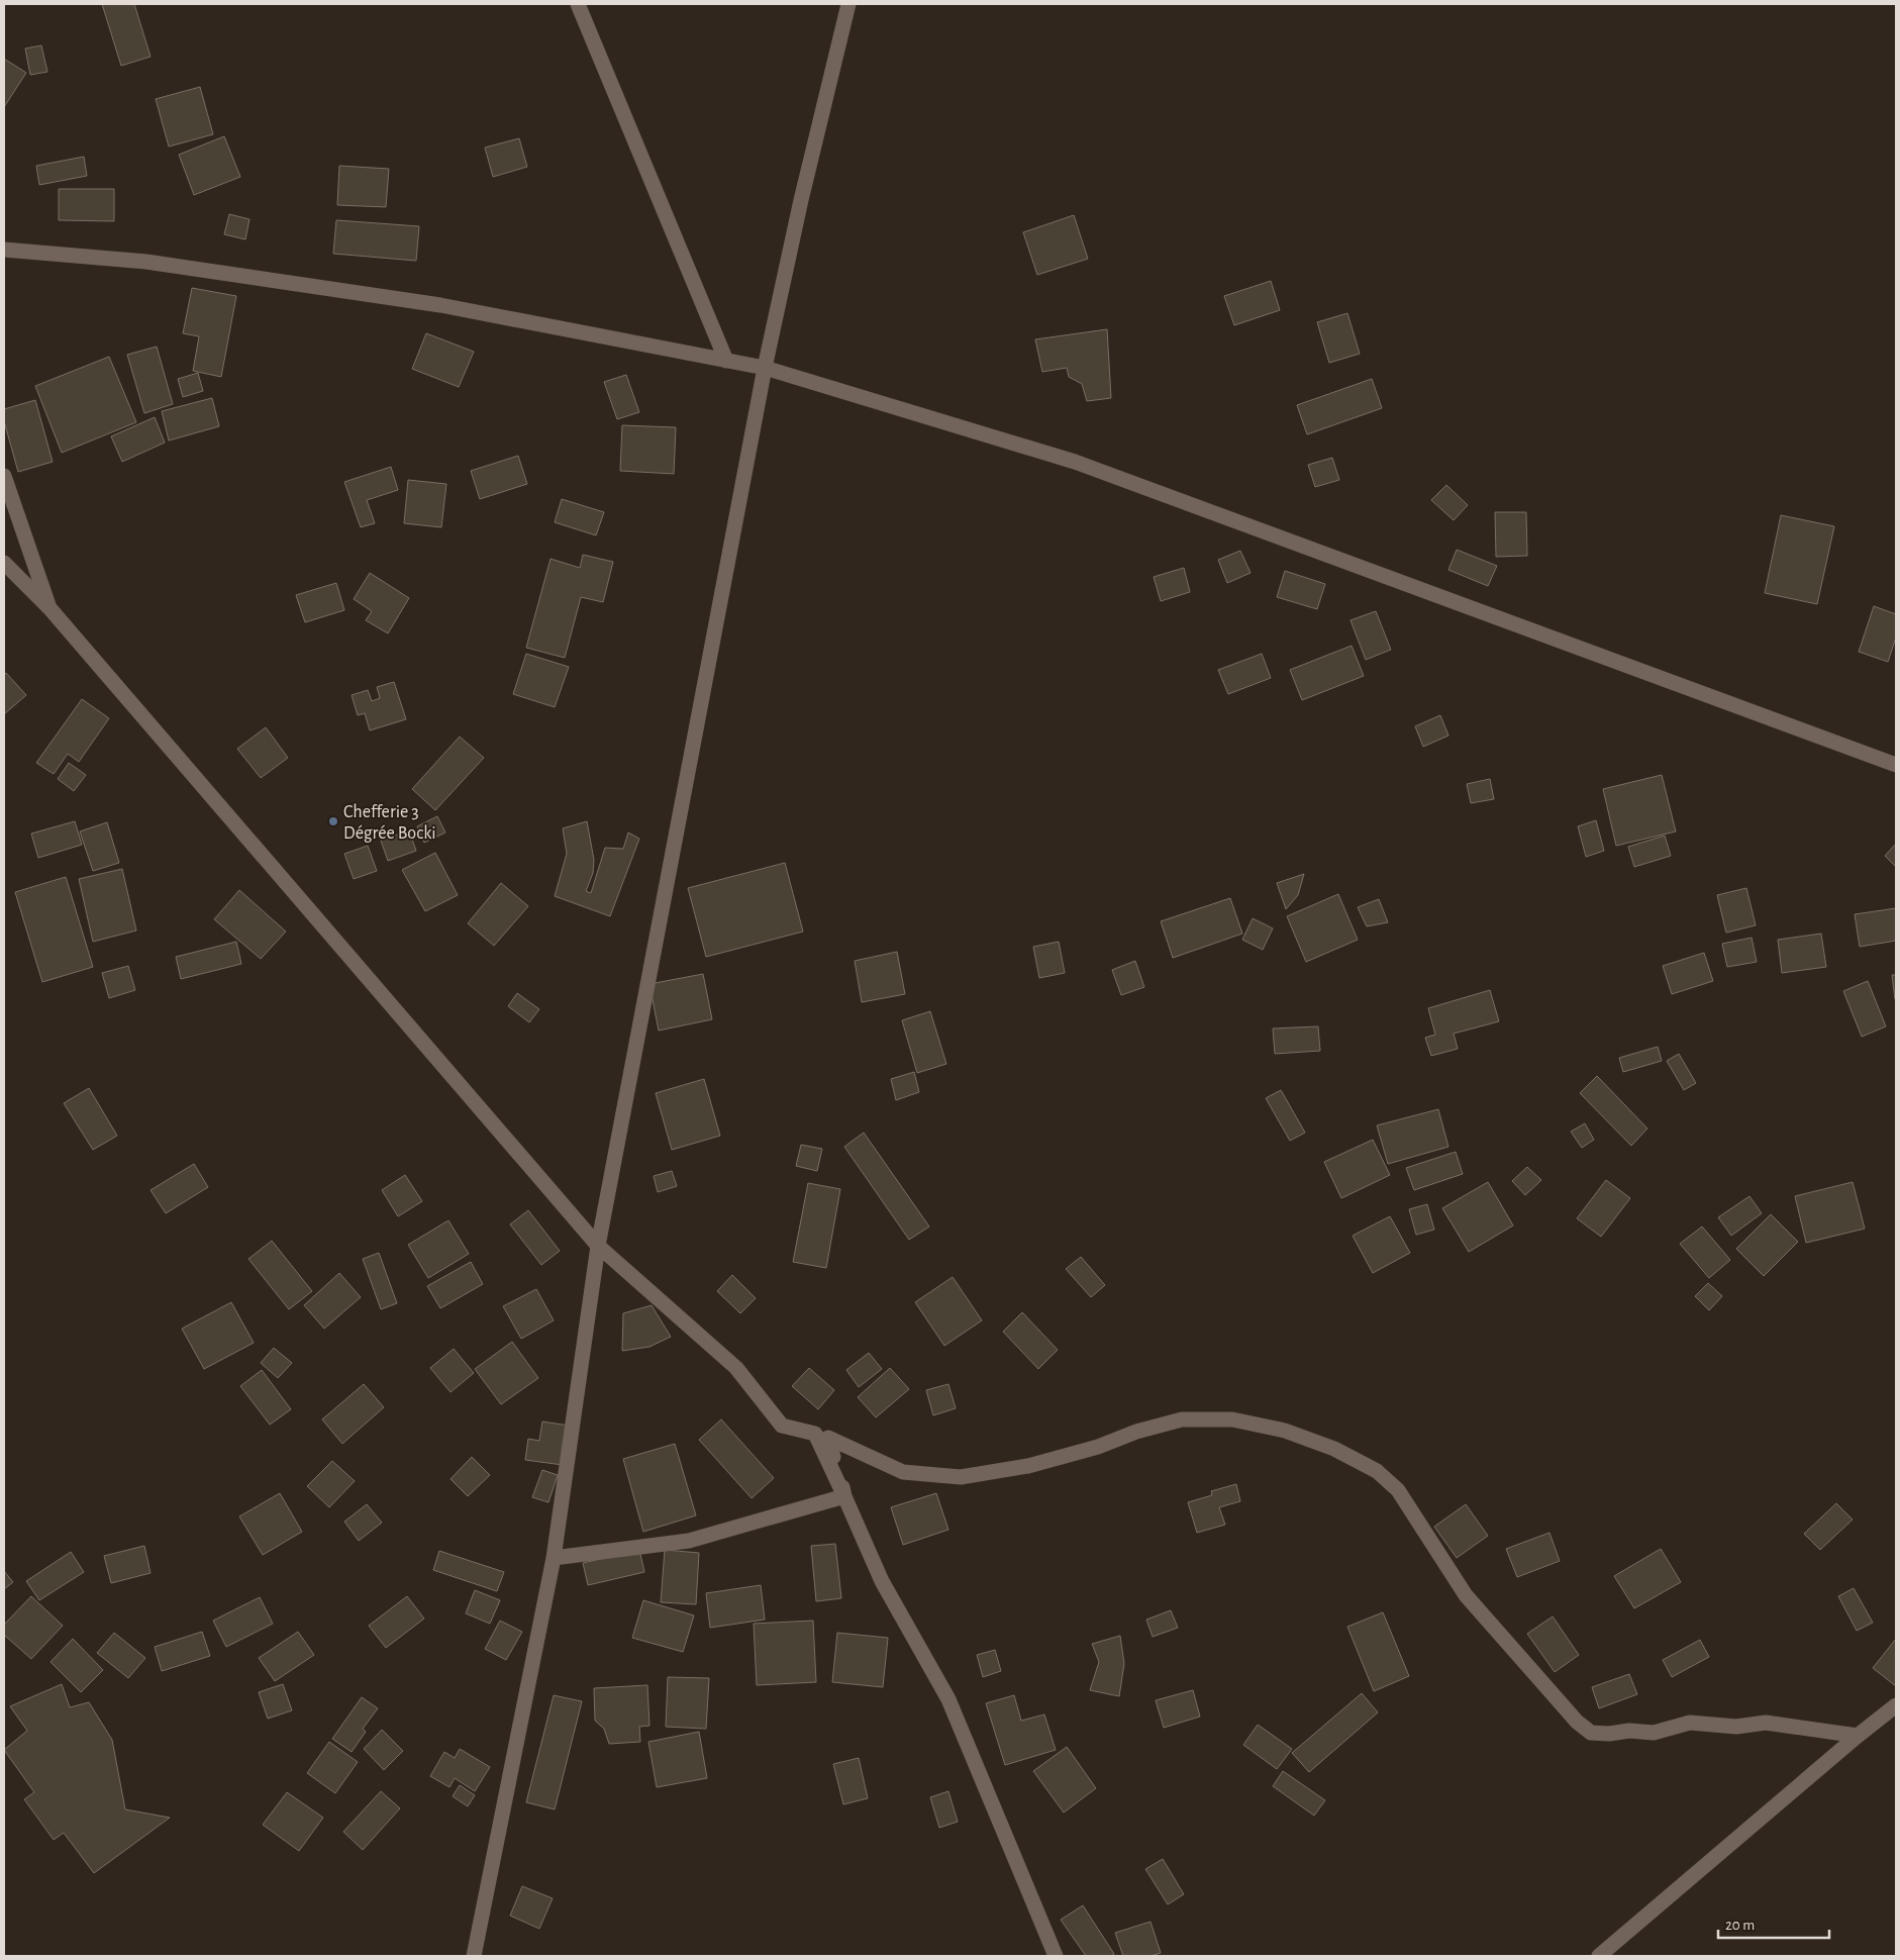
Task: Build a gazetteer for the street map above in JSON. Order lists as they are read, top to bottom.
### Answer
{
  "places": ["Chefferie 3 Dégrée Bocki"],
  "scale_bar": "20 m"
}
